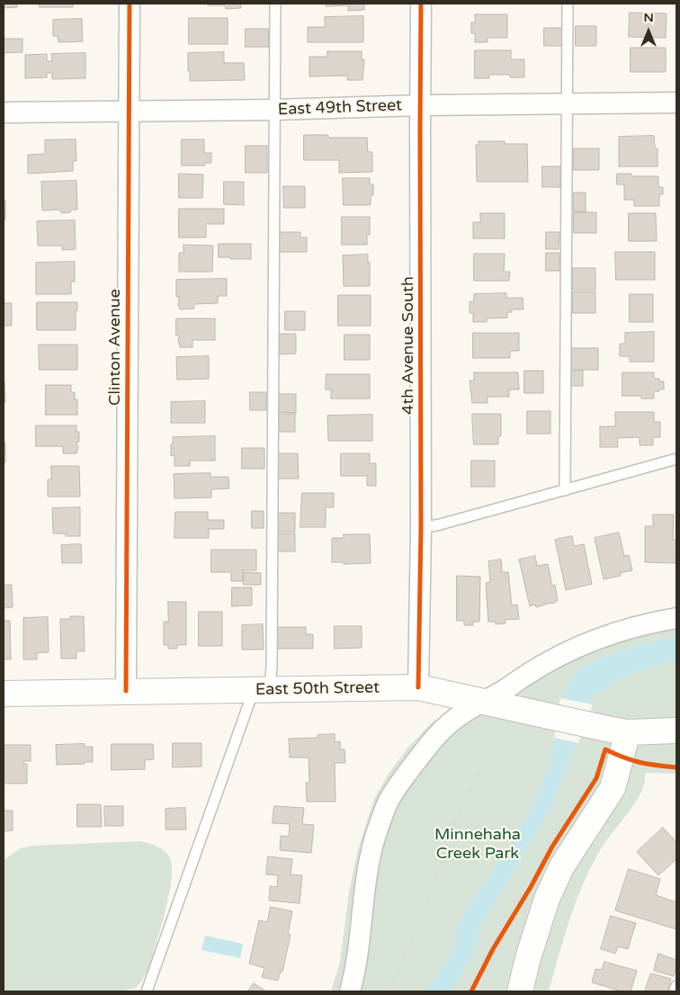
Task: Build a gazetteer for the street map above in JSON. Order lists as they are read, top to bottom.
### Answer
{
  "streets": {
    "street": [
      "East 49th Street",
      "4th Avenue South",
      "Clinton Avenue",
      "East 50th Street"
    ]
  },
  "crossings": [
    ["East 49th Street", "4th Avenue South"],
    ["East 49th Street", "Clinton Avenue"],
    ["4th Avenue South", "East 50th Street"],
    ["Clinton Avenue", "East 50th Street"]
  ],
  "parks": ["Minnehaha Creek Park"],
  "north": "top"
}
